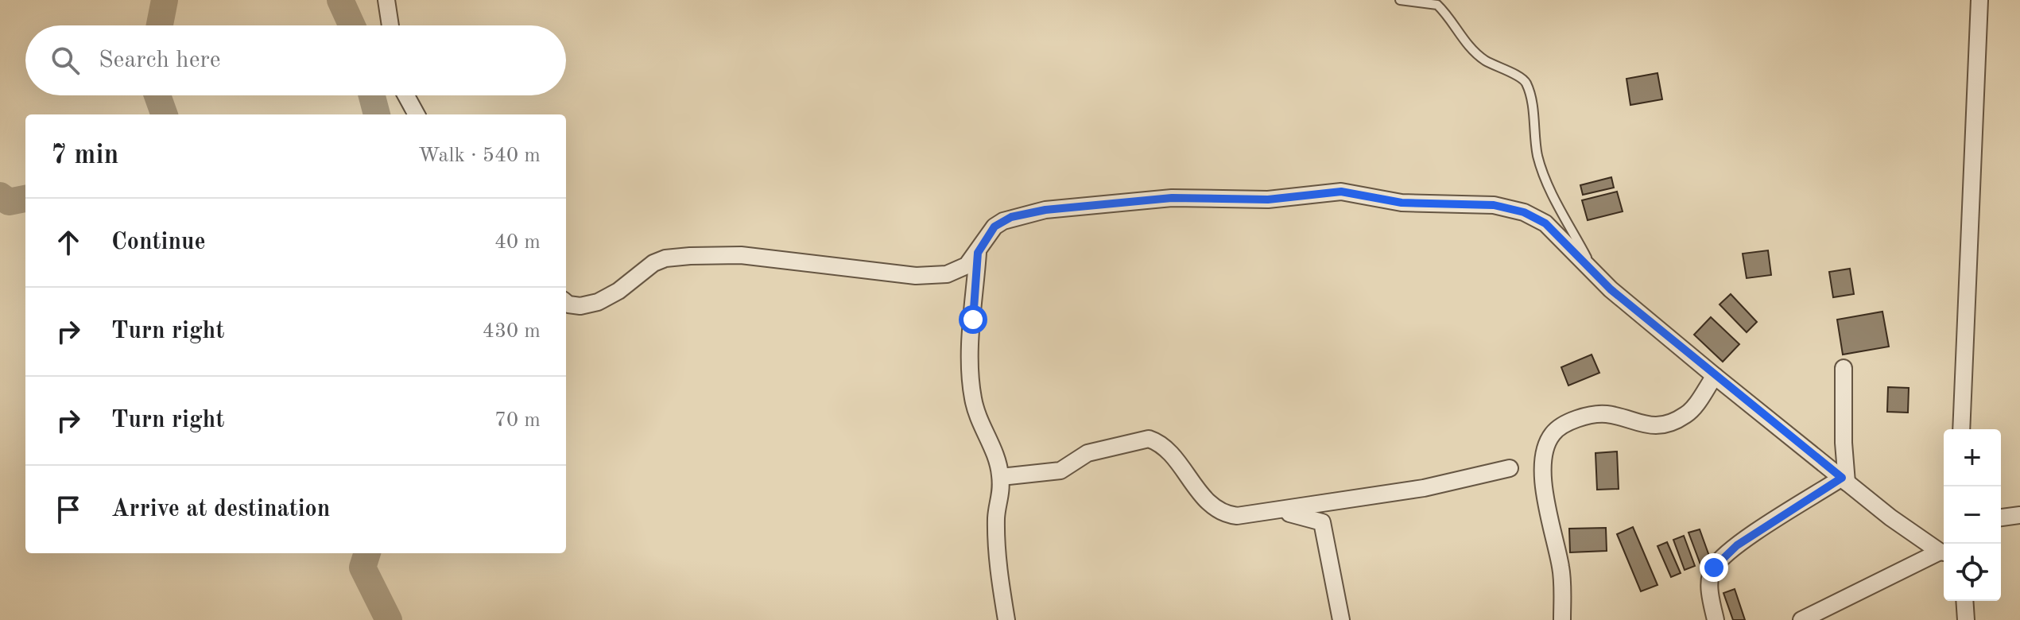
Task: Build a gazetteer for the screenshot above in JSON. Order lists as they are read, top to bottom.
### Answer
{
  "page": {
    "search": "Search here",
    "heading": ["7 min", "Walk · 540 m"],
    "list": [
      ["Continue", "40 m"],
      ["Turn right", "430 m"],
      ["Turn right", "70 m"],
      "Arrive at destination"
    ],
    "map_buttons": ["+", "−"]
  }
}
